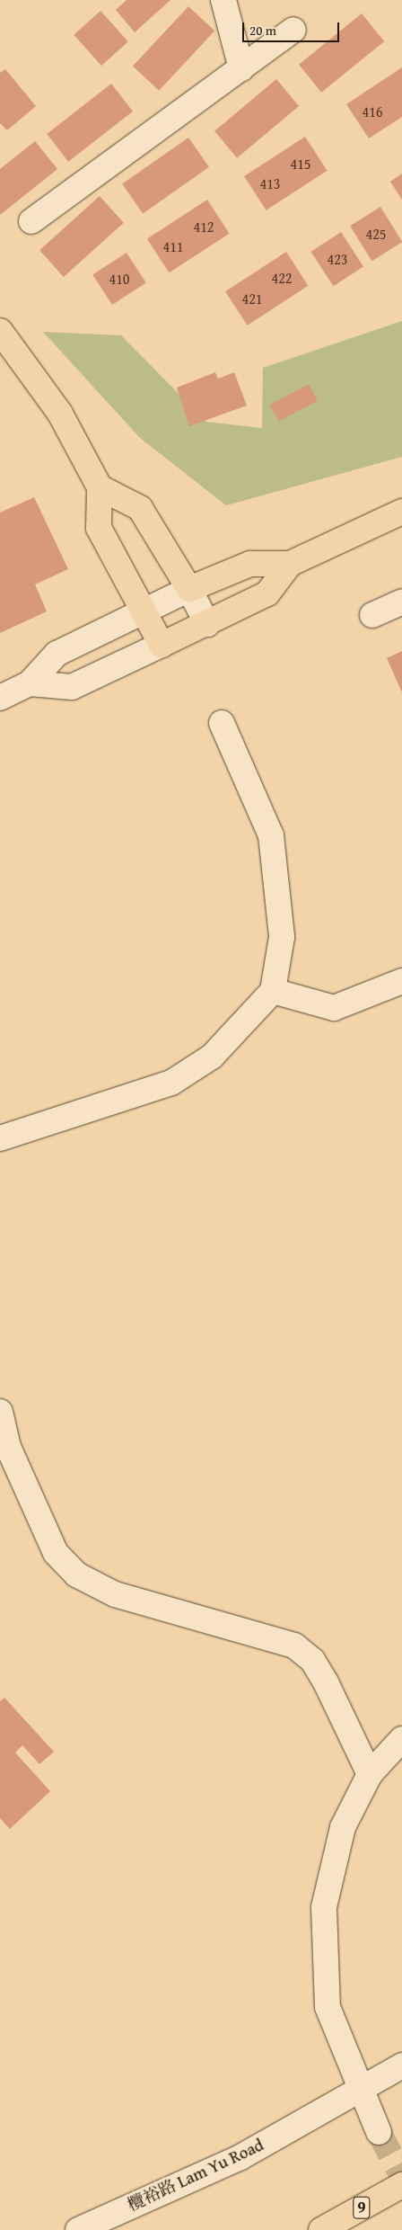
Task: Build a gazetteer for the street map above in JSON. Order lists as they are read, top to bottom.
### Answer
{
  "streets": {
    "main road": ["9"],
    "street": ["欖裕路 Lam Yu Road"]
  },
  "house_numbers": [
    "416",
    "415",
    "413",
    "412",
    "425",
    "411",
    "423",
    "422",
    "410",
    "421"
  ],
  "scale_bar": "20 m"
}
